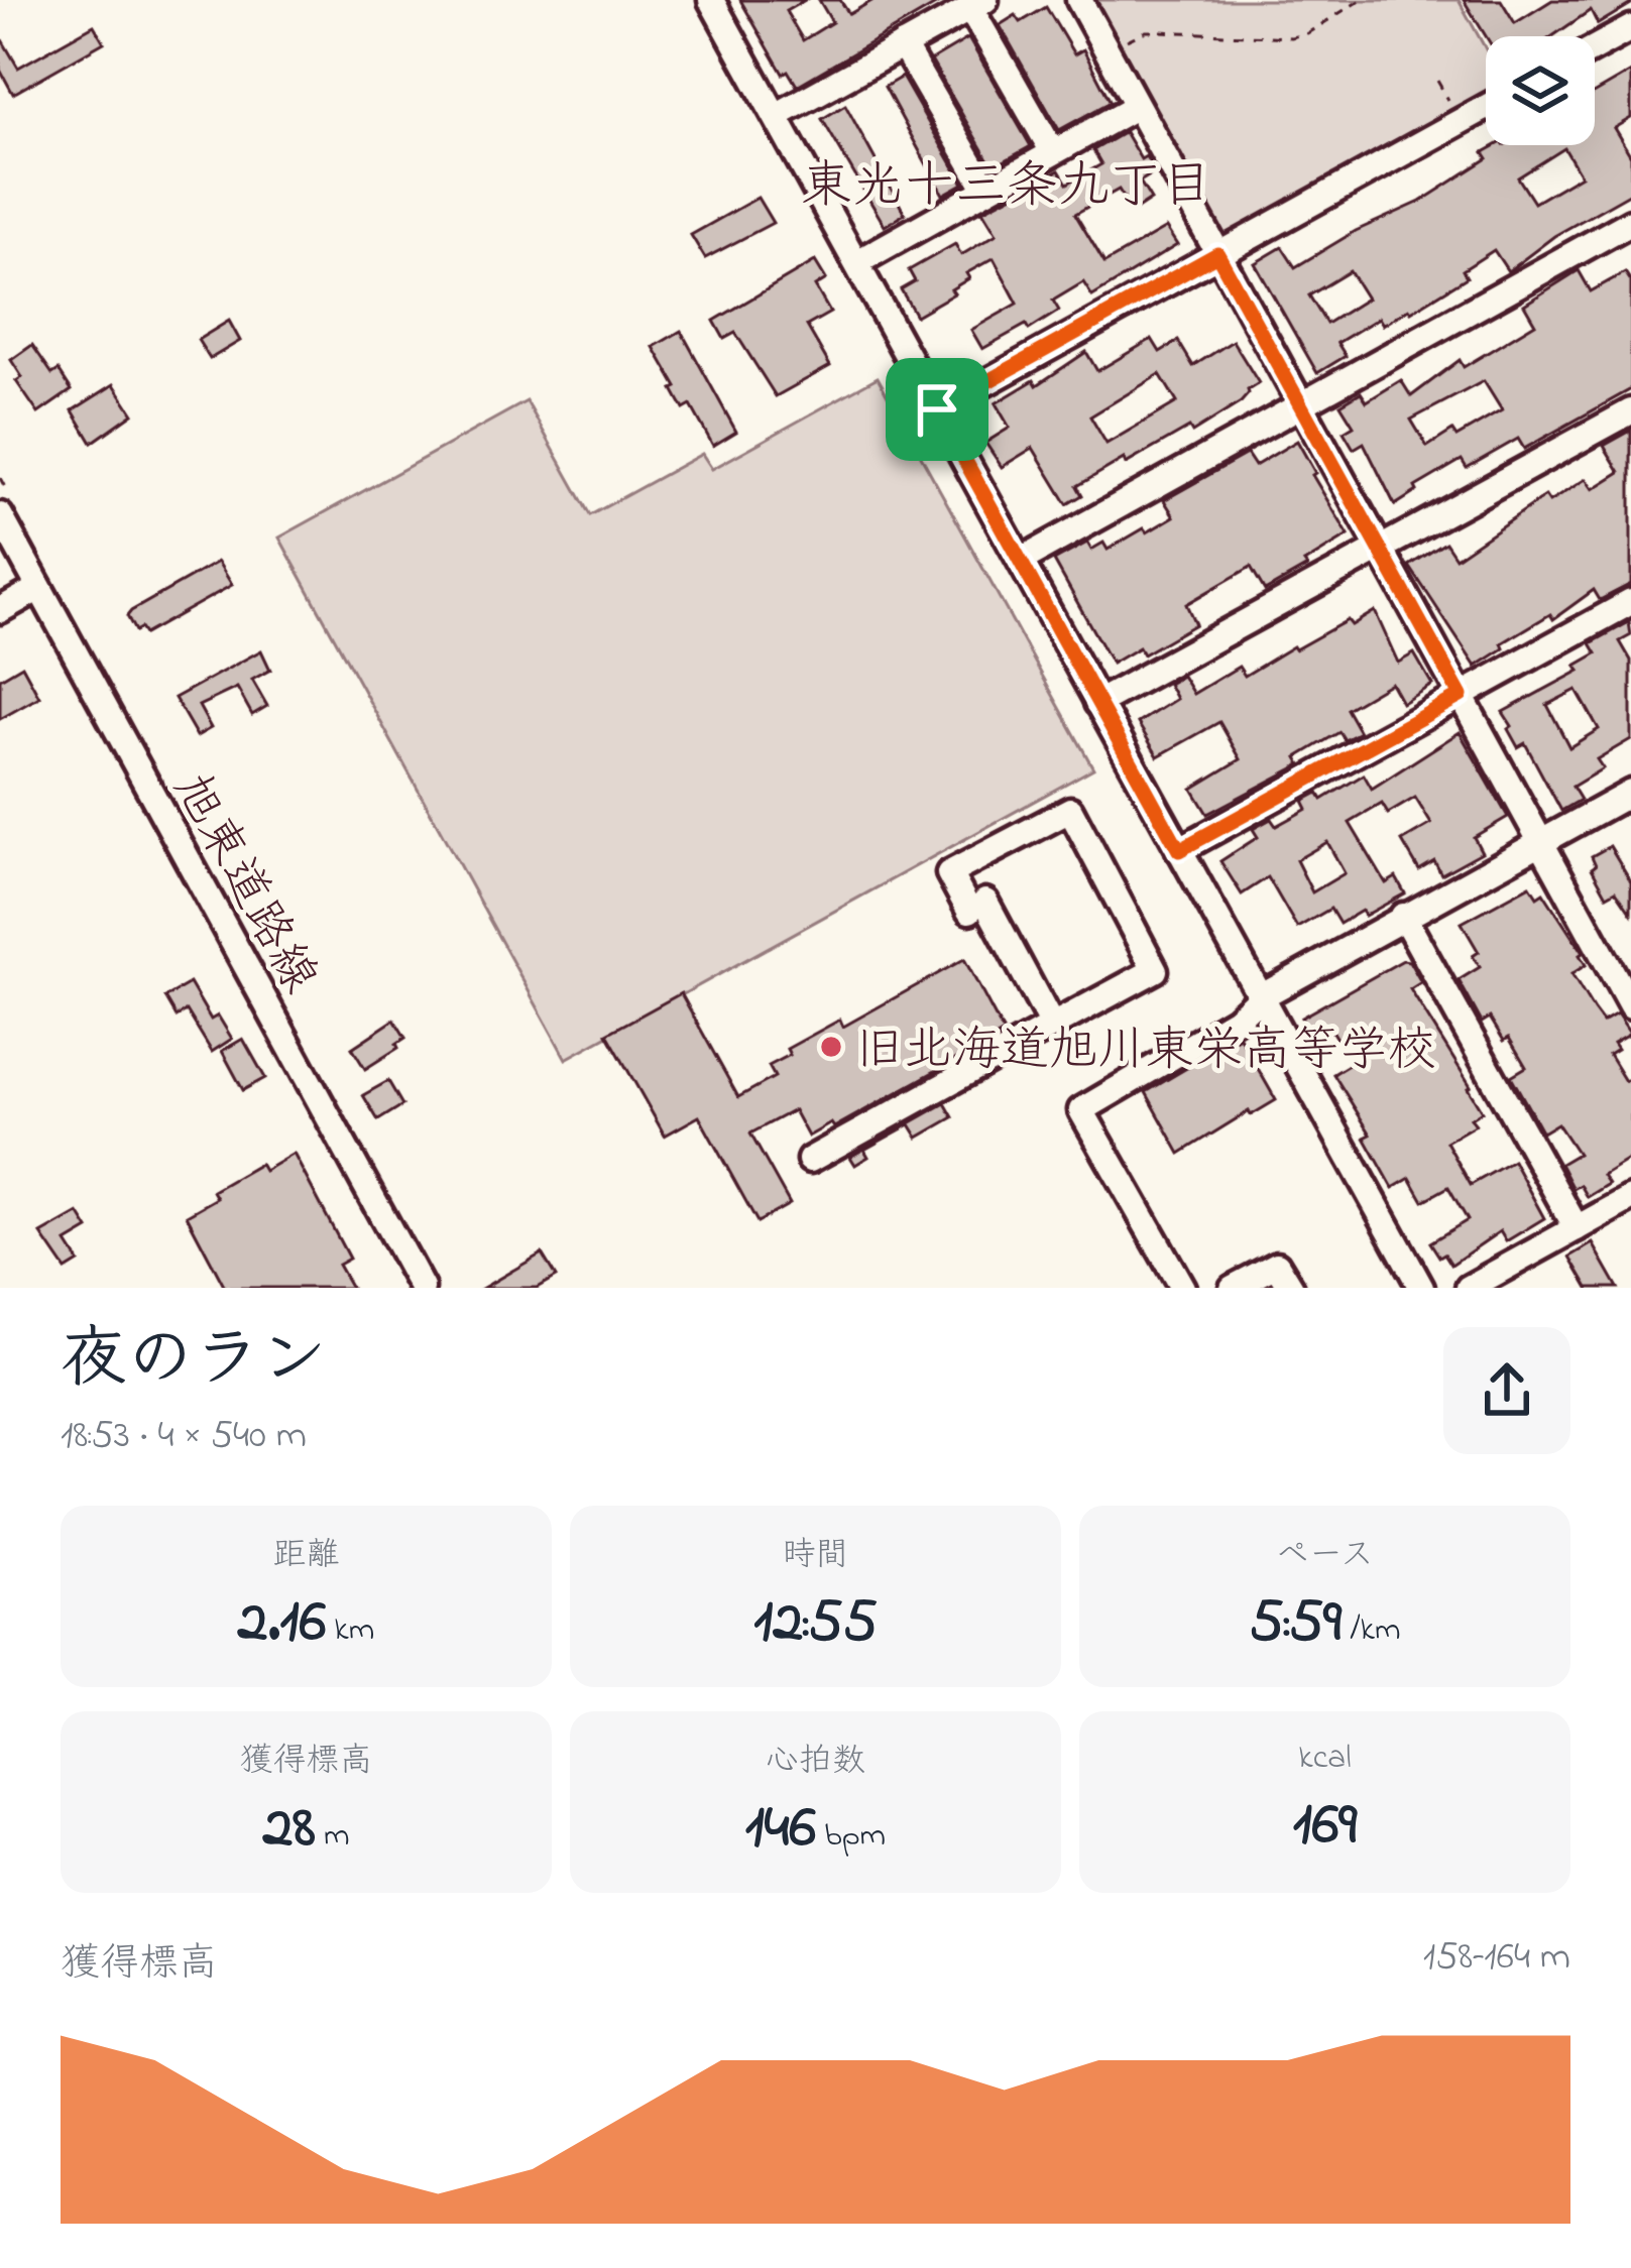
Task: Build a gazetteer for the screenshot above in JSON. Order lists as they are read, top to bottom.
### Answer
{
  "streets": {
    "street": ["旭東道路線"]
  },
  "districts": ["東光十三条九丁目"],
  "places": ["旧北海道旭川東栄高等学校"],
  "page": {
    "heading": ["夜のラン", "18:53 · 4 × 540 m"],
    "stats": [
      ["距離", "2.16 km"],
      ["時間", "12:55"],
      ["ペース", "5:59 /km"],
      ["獲得標高", "28 m"],
      ["心拍数", "146 bpm"],
      ["kcal", "169"]
    ],
    "chart": ["獲得標高", "158–164 m"]
  }
}
